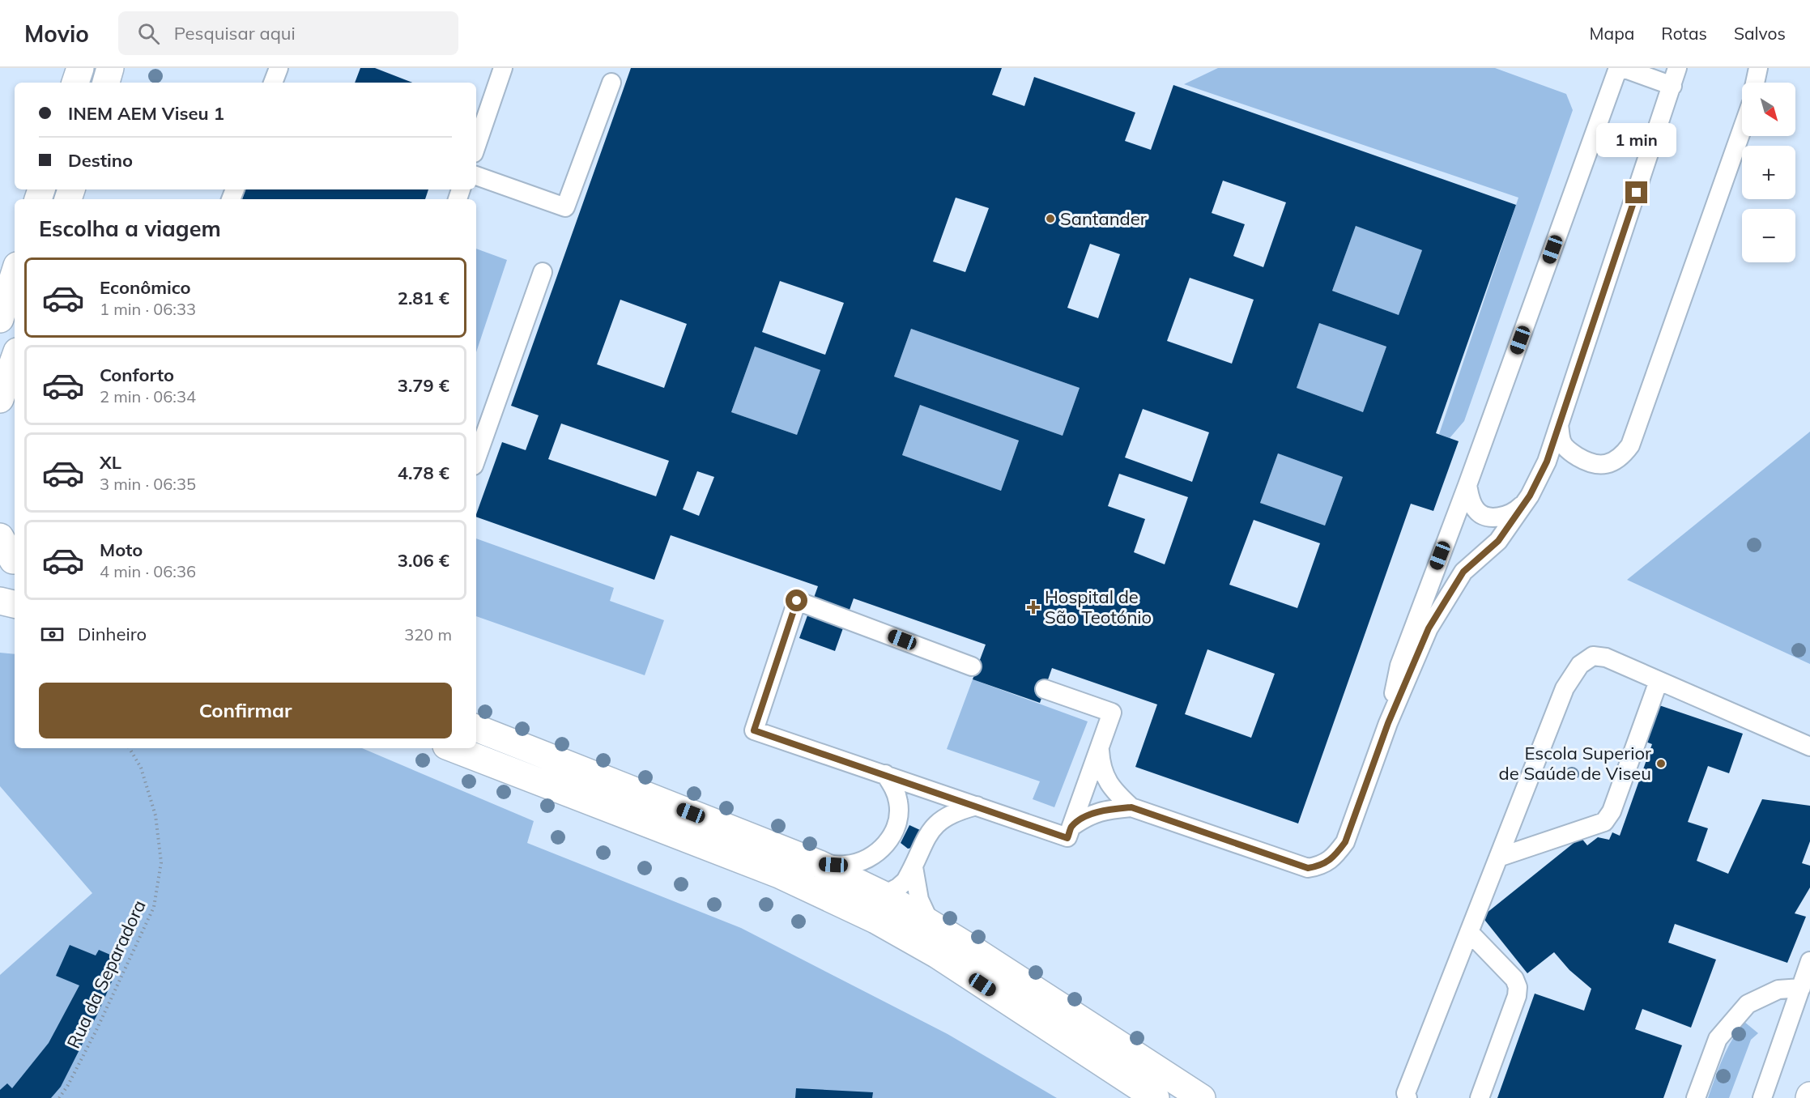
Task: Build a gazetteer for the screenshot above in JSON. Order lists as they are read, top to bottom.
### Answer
{
  "streets": {
    "path": ["Rua da Separadora"]
  },
  "places": {
    "other": ["Santander", "Escola Superior de Saúde de Viseu"],
    "health": ["Hospital de São Teotónio"]
  },
  "north": "bottom right",
  "page": {
    "header": "Movio",
    "search": "Pesquisar aqui",
    "nav": ["Mapa", "Rotas", "Salvos"],
    "map_buttons": ["+", "−"],
    "banner": ["INEM AEM Viseu 1", "Destino"],
    "bubble": "1 min",
    "heading": "Escolha a viagem",
    "list": [
      {
        "name": "Econômico",
        "note": "1 min · 06:33",
        "value": "2.81 €"
      },
      {
        "name": "Conforto",
        "note": "2 min · 06:34",
        "value": "3.79 €"
      },
      {
        "name": "XL",
        "note": "3 min · 06:35",
        "value": "4.78 €"
      },
      {
        "name": "Moto",
        "note": "4 min · 06:36",
        "value": "3.06 €"
      }
    ],
    "pay": ["Dinheiro", "320 m"],
    "buttons": "Confirmar"
  }
}
